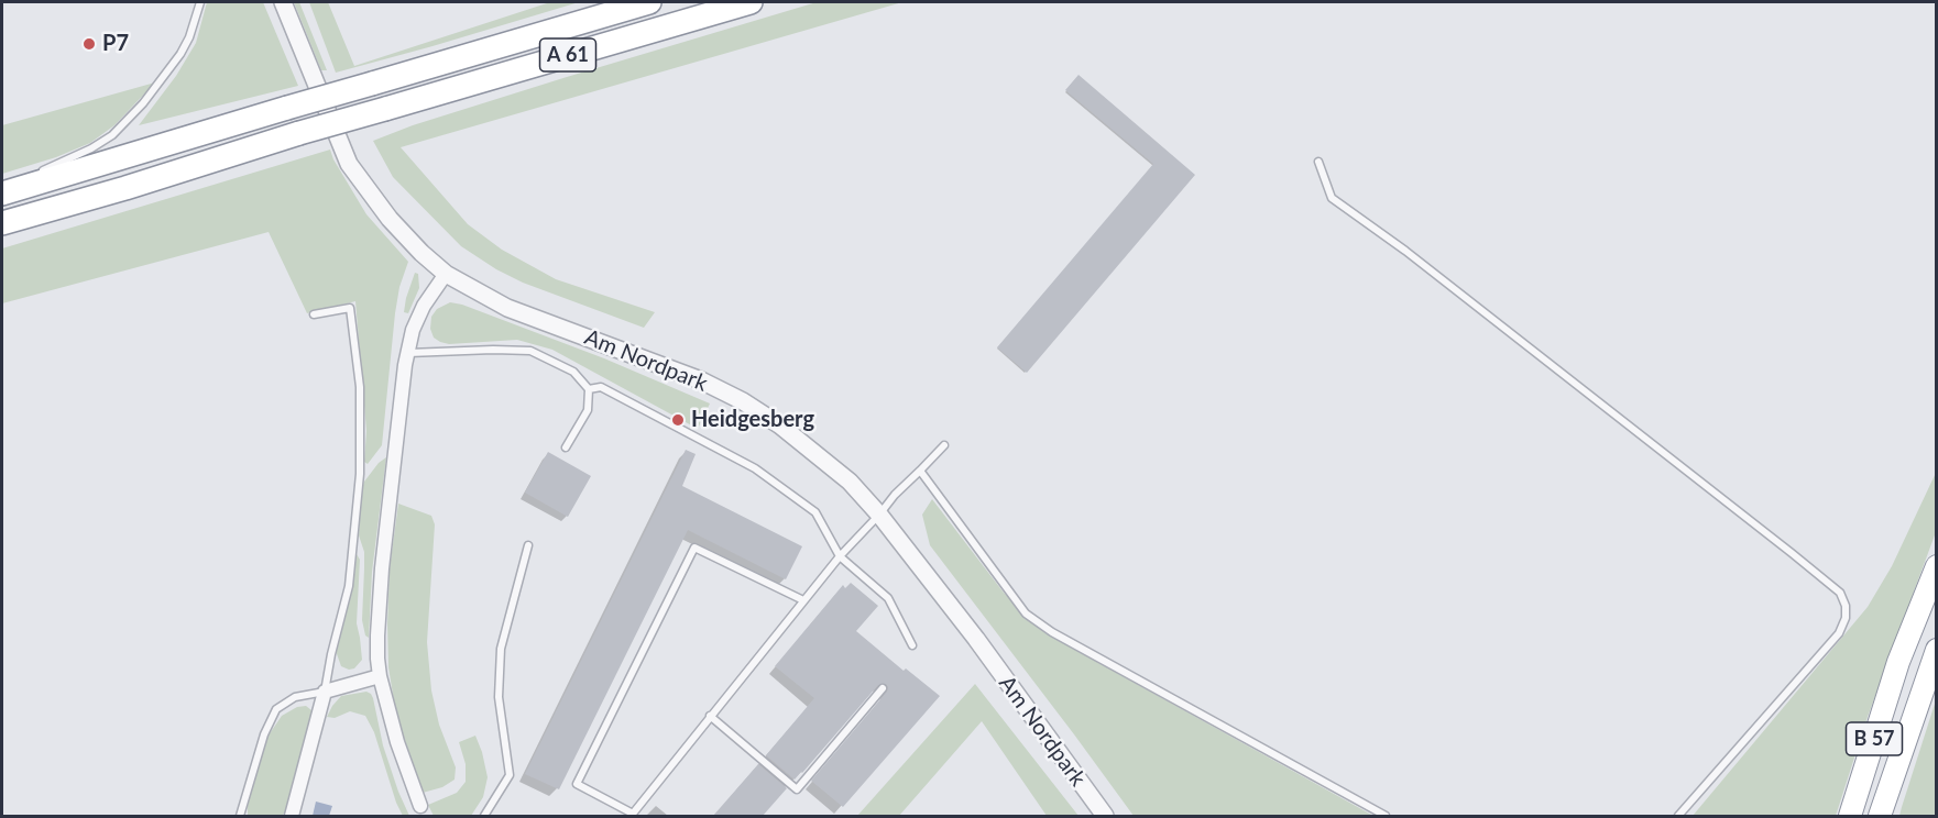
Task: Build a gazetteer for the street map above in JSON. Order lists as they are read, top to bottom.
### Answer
{
  "streets": {
    "highway": ["A 61", "B 57"],
    "street": ["Am Nordpark"]
  },
  "places": ["P7", "Heidgesberg"]
}
